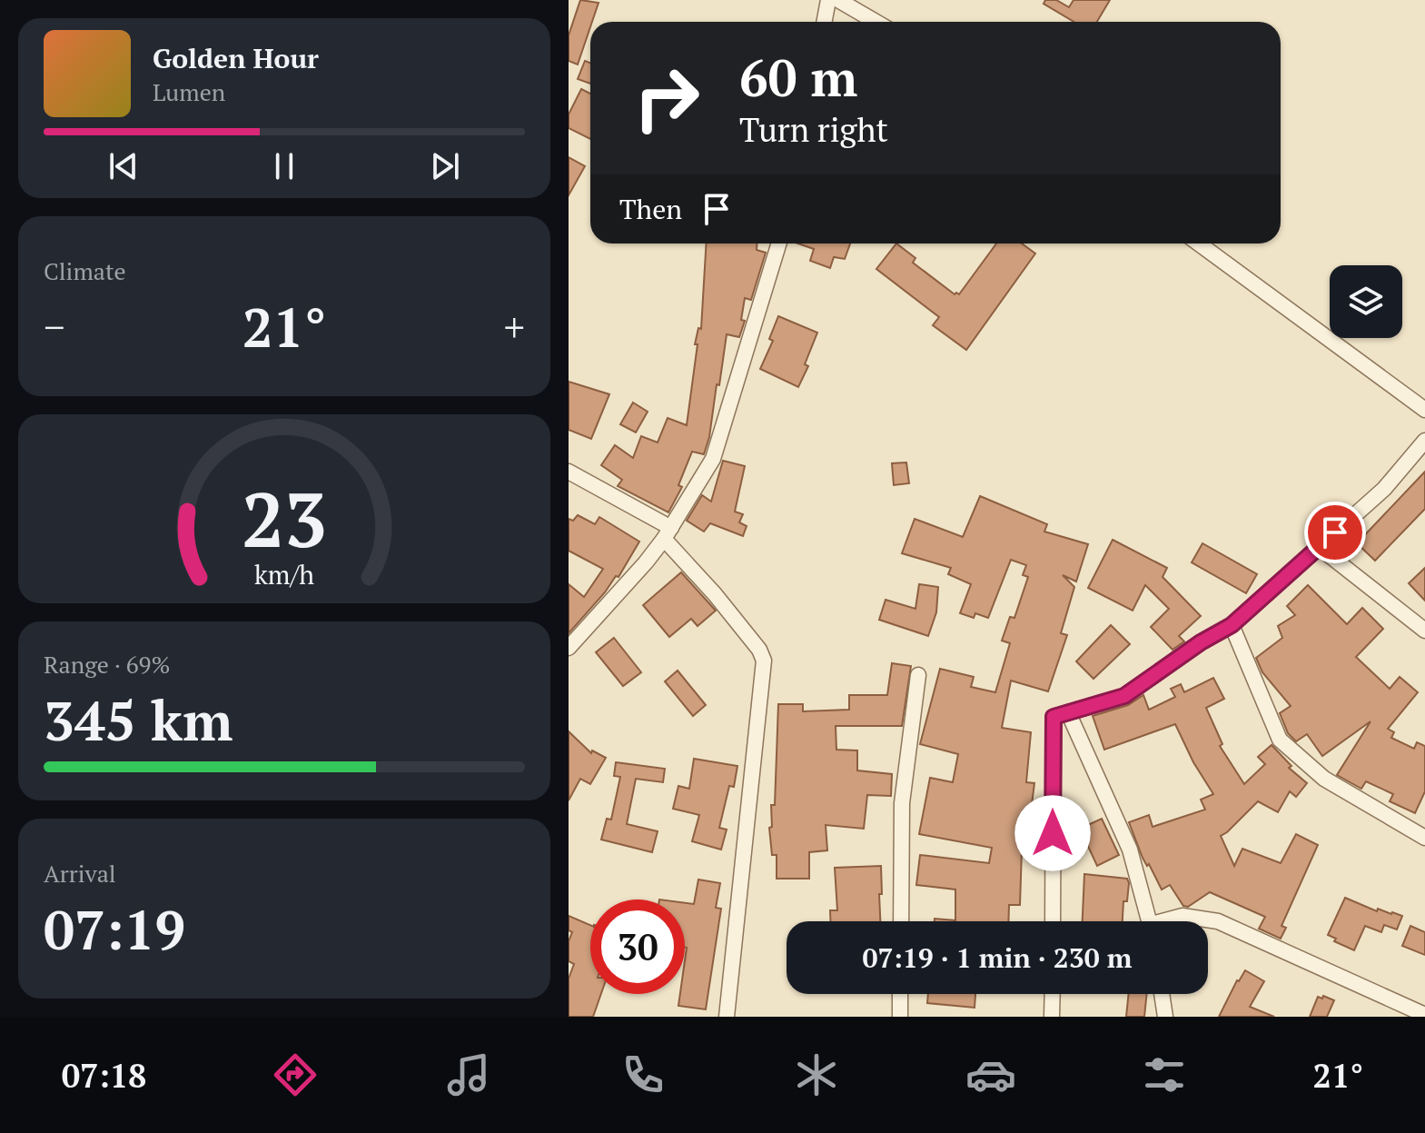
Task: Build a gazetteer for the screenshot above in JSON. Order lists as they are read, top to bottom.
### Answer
{
  "page": {
    "turn": ["60 m", "Turn right"],
    "song": ["Golden Hour", "Lumen"],
    "then": "Then",
    "tile": [
      "Climate",
      ["Range · 69%", "345 km"],
      ["Arrival", "07:19"]
    ],
    "heat": ["−", "21°", "+"],
    "limit": "30",
    "trip": "07:19 · 1 min · 230 m",
    "tabs": ["07:18", "21°"],
    "gauge": ["23", "km/h"]
  }
}
